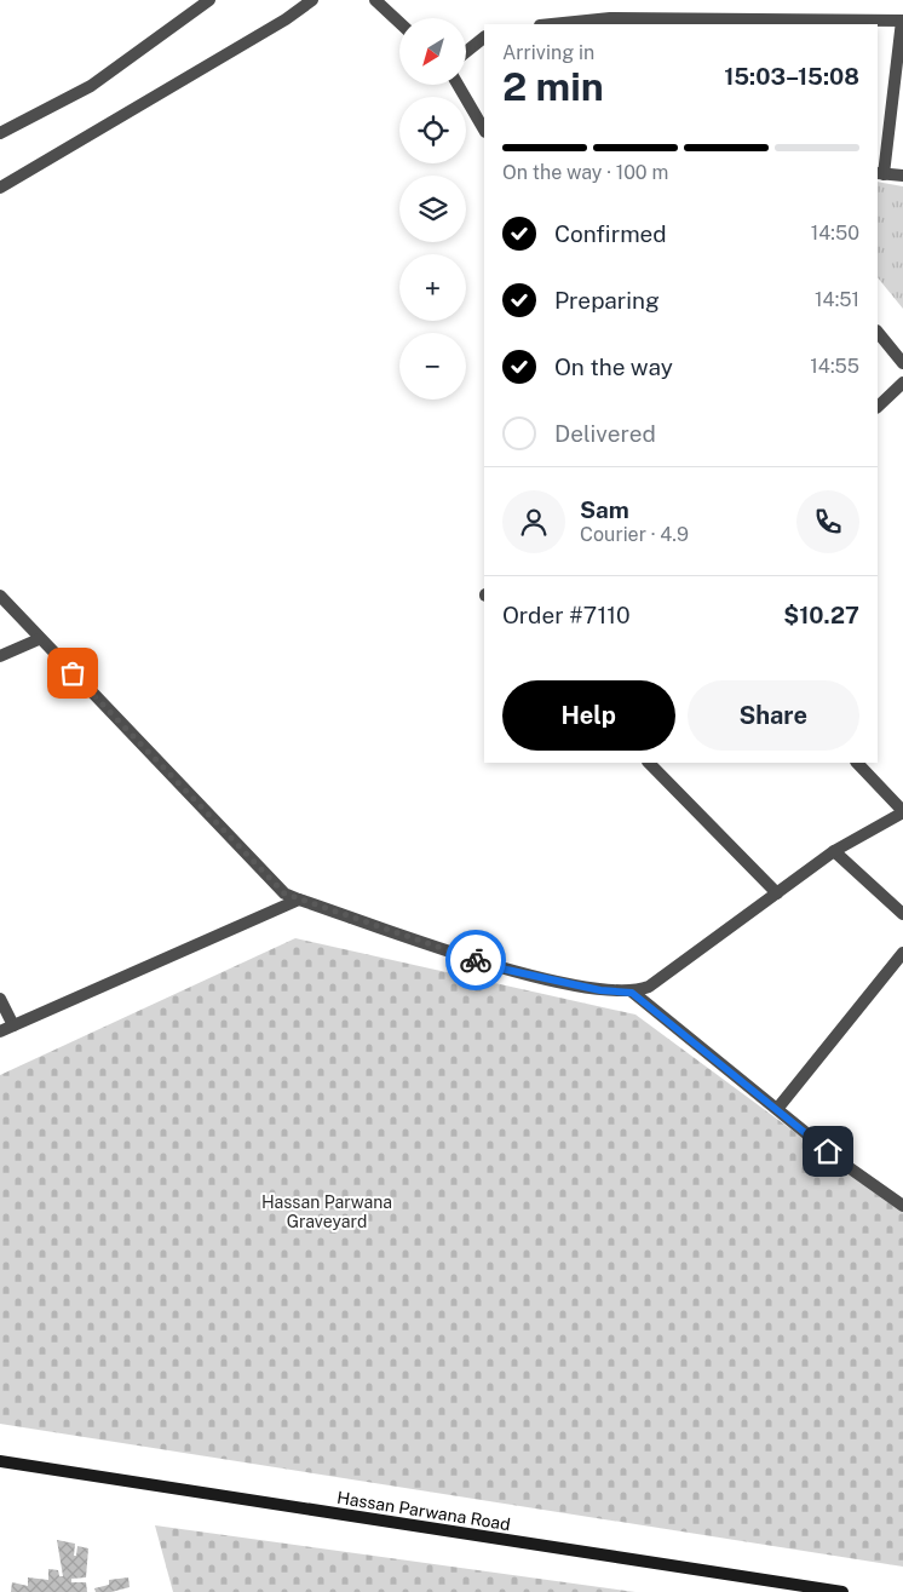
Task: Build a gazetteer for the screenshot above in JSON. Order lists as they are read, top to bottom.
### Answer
{
  "streets": {
    "main road": ["Hassan Parwana Road"]
  },
  "parks": ["Hassan Parwana Graveyard"],
  "north": "bottom left",
  "page": {
    "map_buttons": ["+", "−"],
    "heading": ["2 min", "Arriving in", "15:03–15:08"],
    "panel": [
      "Sam",
      "Courier · 4.9",
      "Order #7110",
      "$10.27"
    ],
    "bar": "On the way · 100 m",
    "list": [
      ["Confirmed", "14:50"],
      ["Preparing", "14:51"],
      ["On the way", "14:55"],
      "Delivered"
    ],
    "buttons": ["Help", "Share"]
  }
}
